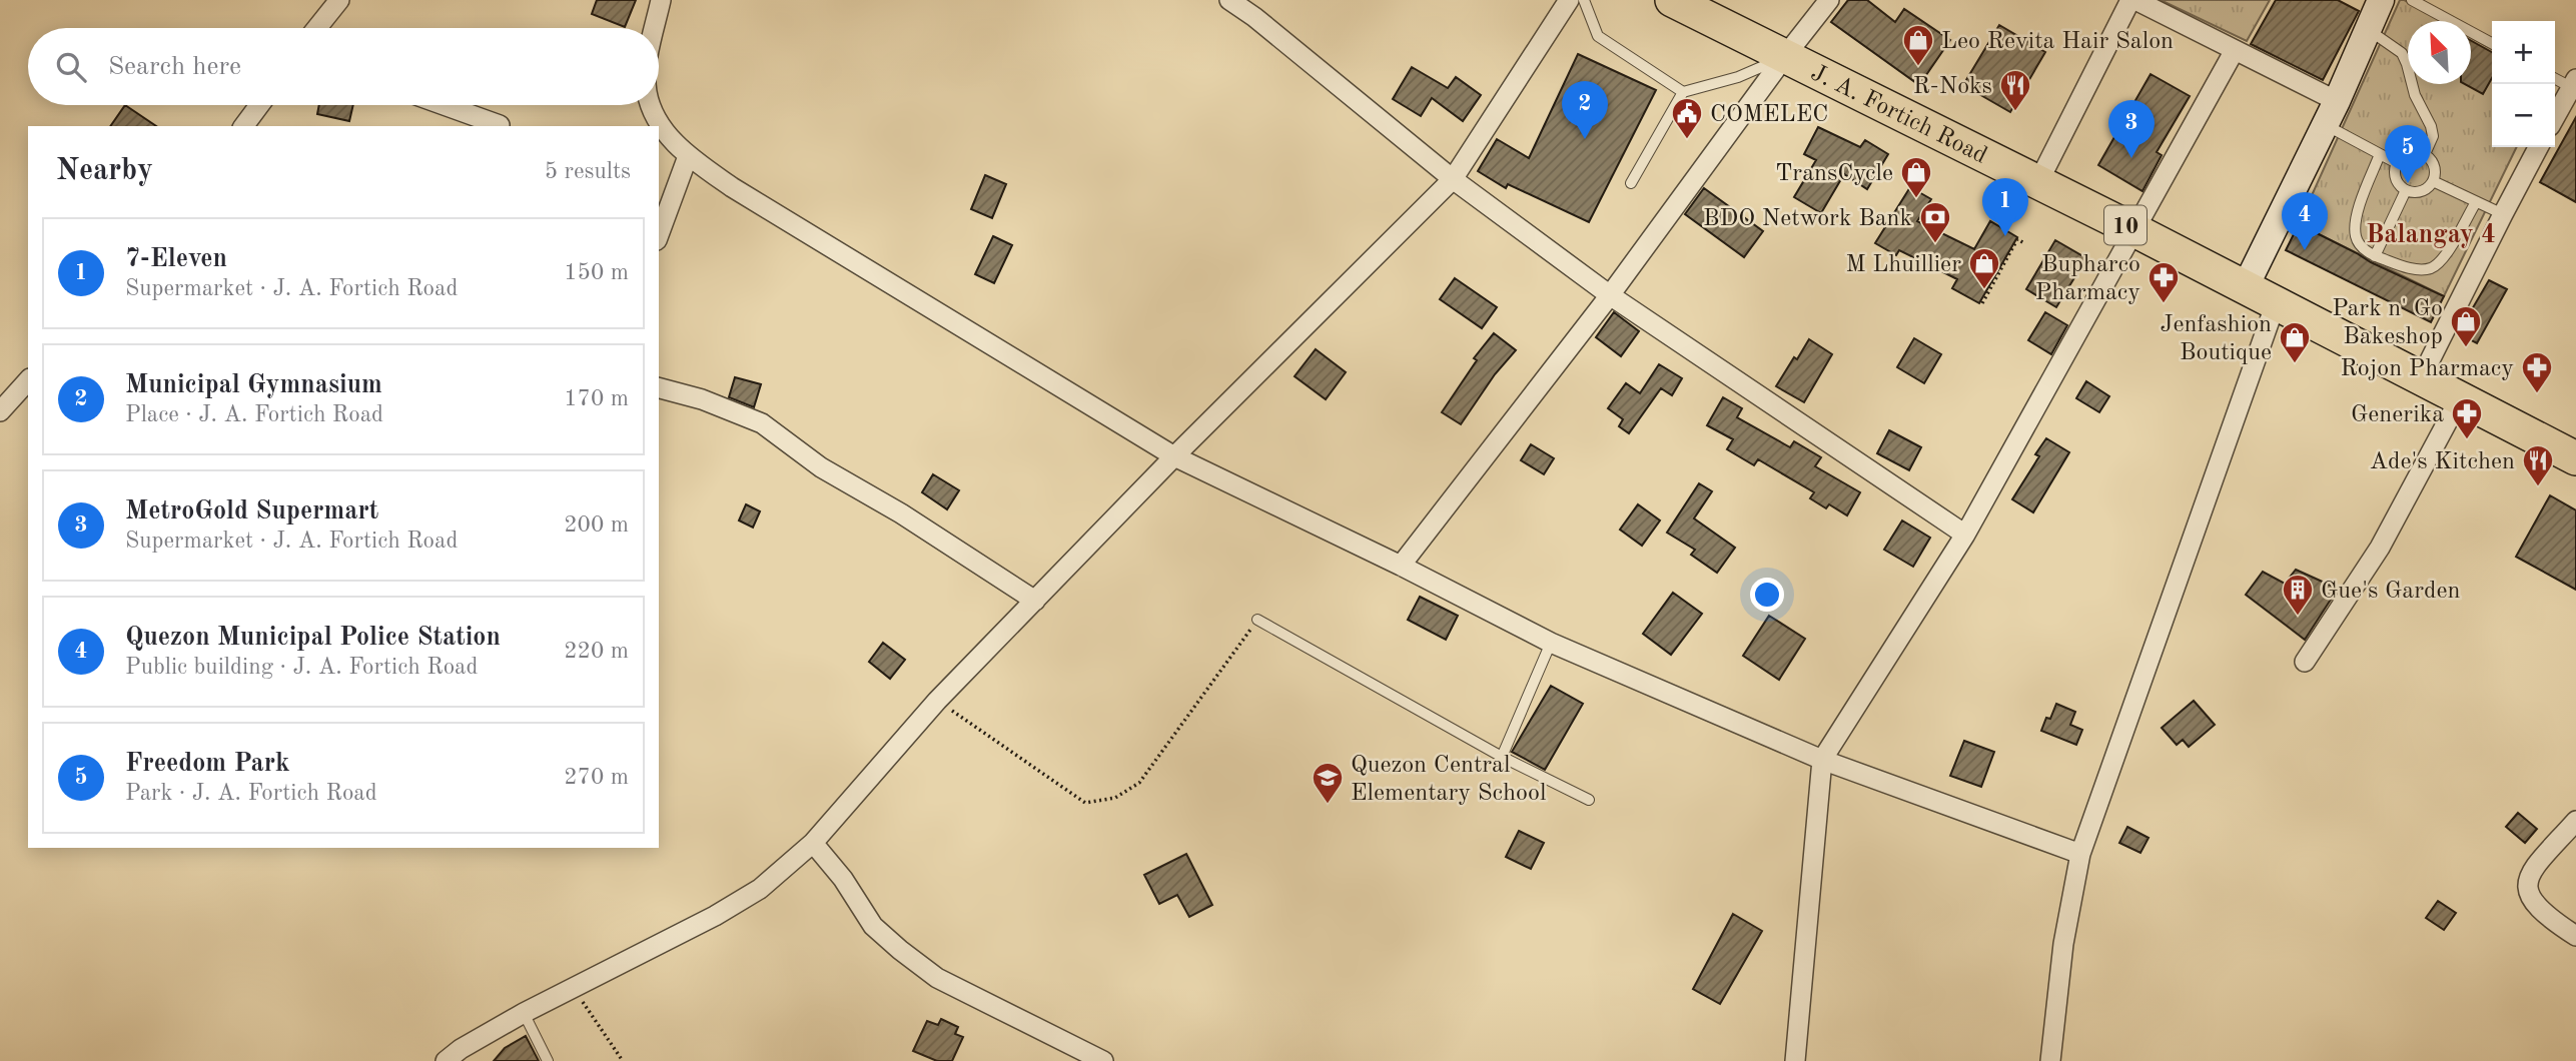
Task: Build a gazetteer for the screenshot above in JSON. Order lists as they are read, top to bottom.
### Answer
{
  "streets": {
    "highway": ["J. A. Fortich Road", "10"]
  },
  "districts": ["Balangay 4"],
  "places": {
    "shop": [
      "Leo Revita Hair Salon",
      "TransCycle",
      "M Lhuillier",
      "Park n' Go Bakeshop",
      "Jenfashion Boutique"
    ],
    "restaurant": ["R-Noks", "Ade's Kitchen"],
    "public building": ["COMELEC"],
    "bank": ["BDO Network Bank"],
    "pharmacy": ["Bupharco Pharmacy", "Rojon Pharmacy", "Generika"],
    "building": ["Gue's Garden"],
    "school or university": ["Quezon Central Elementary School"]
  },
  "north": "top left",
  "page": {
    "map_buttons": ["+", "−"],
    "search": "Search here",
    "pins": [
      "2",
      "3",
      "5",
      "1",
      "4"
    ],
    "heading": ["Nearby", "5 results"],
    "list": [
      {
        "mark": "1",
        "name": "7-Eleven",
        "note": "Supermarket · J. A. Fortich Road",
        "value": "150 m"
      },
      {
        "mark": "2",
        "name": "Municipal Gymnasium",
        "note": "Place · J. A. Fortich Road",
        "value": "170 m"
      },
      {
        "mark": "3",
        "name": "MetroGold Supermart",
        "note": "Supermarket · J. A. Fortich Road",
        "value": "200 m"
      },
      {
        "mark": "4",
        "name": "Quezon Municipal Police Station",
        "note": "Public building · J. A. Fortich Road",
        "value": "220 m"
      },
      {
        "mark": "5",
        "name": "Freedom Park",
        "note": "Park · J. A. Fortich Road",
        "value": "270 m"
      }
    ]
  }
}
